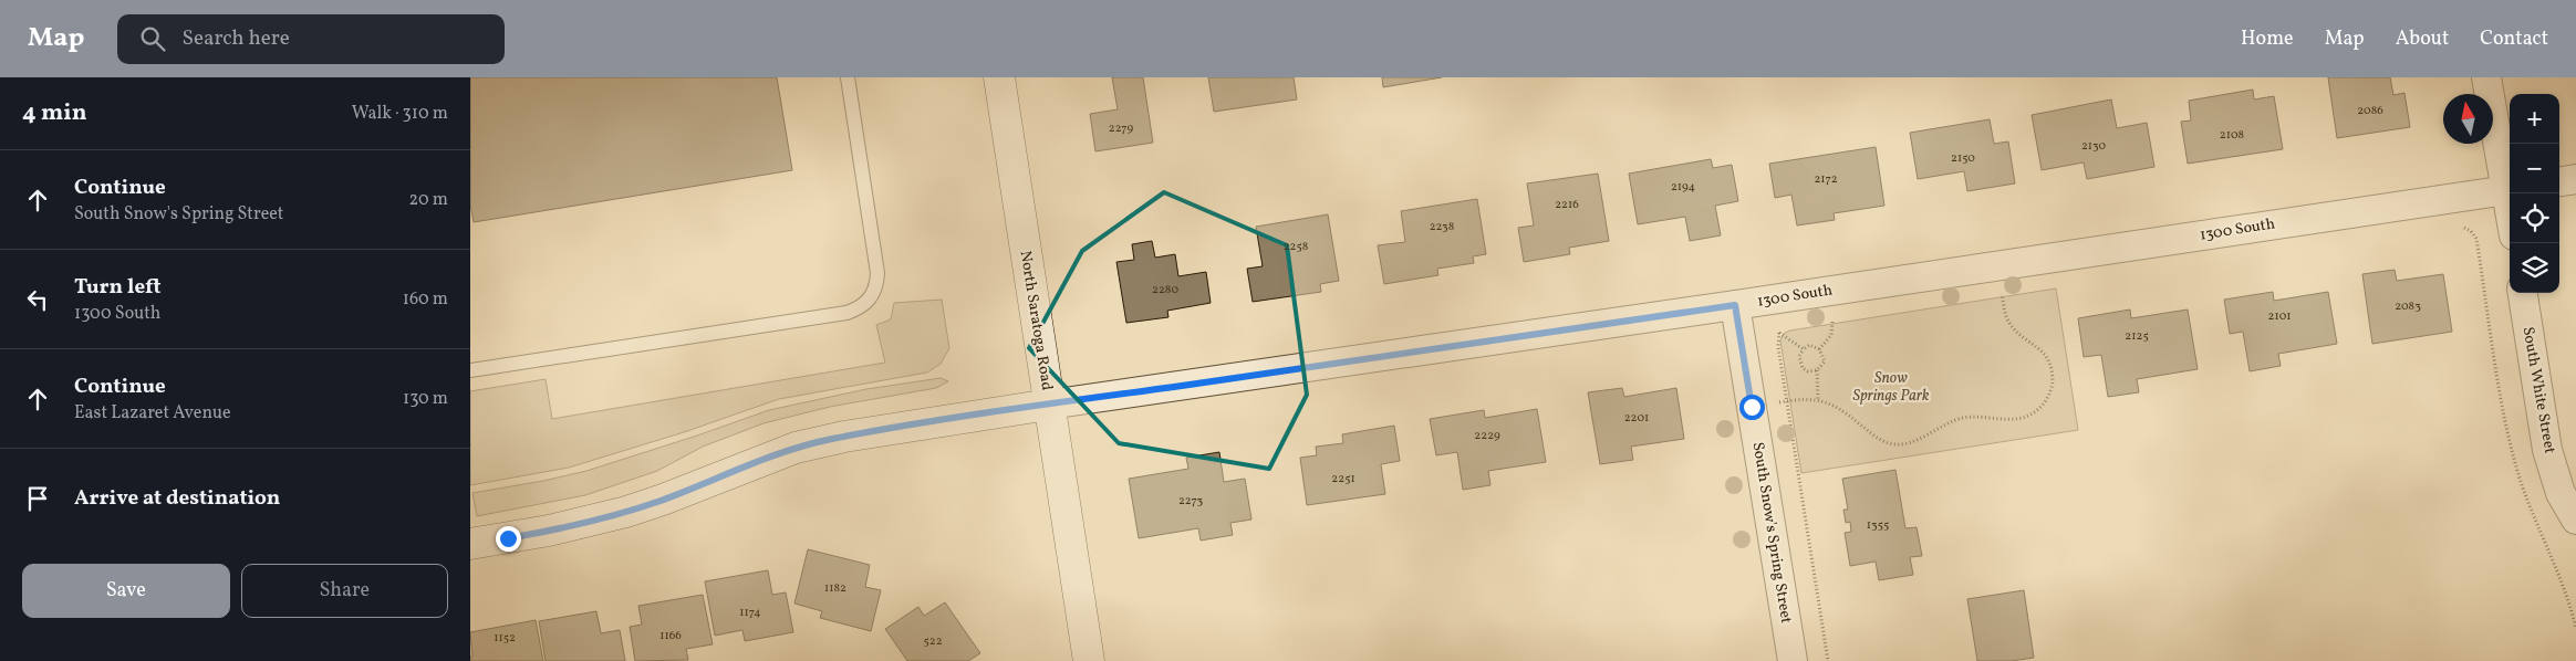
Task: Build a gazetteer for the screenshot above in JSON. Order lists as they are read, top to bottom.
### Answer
{
  "streets": {
    "street": [
      "1300 South",
      "North Saratoga Road",
      "South White Street",
      "South Snow's Spring Street"
    ]
  },
  "crossings": [
    ["1300 South", "North Saratoga Road"],
    ["1300 South", "South Snow's Spring Street"]
  ],
  "parks": ["Snow Springs Park"],
  "house_numbers": [
    "2086",
    "2279",
    "2108",
    "2130",
    "2150",
    "2172",
    "2194",
    "2216",
    "2238",
    "2258",
    "2280",
    "2083",
    "2101",
    "2125",
    "2201",
    "2229",
    "2251",
    "2273",
    "1355",
    "1182",
    "1174",
    "1166",
    "1152",
    "522"
  ],
  "north": "top",
  "page": {
    "header": "Map",
    "search": "Search here",
    "nav": [
      "Home",
      "Map",
      "About",
      "Contact"
    ],
    "heading": ["4 min", "Walk · 310 m"],
    "map_buttons": ["+", "−"],
    "list": [
      ["Continue", "South Snow's Spring Street", "20 m"],
      ["Turn left", "1300 South", "160 m"],
      ["Continue", "East Lazaret Avenue", "130 m"],
      "Arrive at destination"
    ],
    "buttons": ["Save", "Share"]
  }
}
